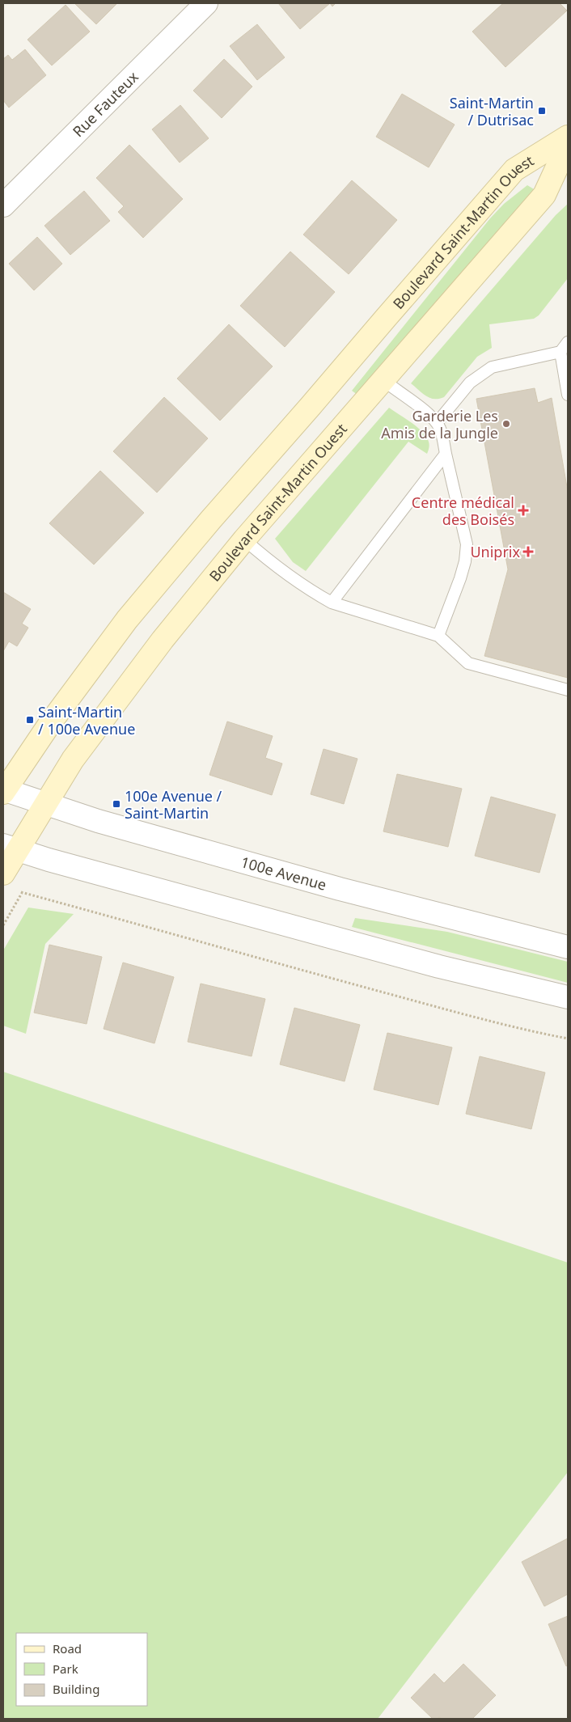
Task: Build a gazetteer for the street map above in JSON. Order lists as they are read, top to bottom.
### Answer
{
  "streets": {
    "main road": ["Boulevard Saint-Martin Ouest"],
    "street": ["Rue Fauteux", "100e Avenue"]
  },
  "crossings": [
    ["Boulevard Saint-Martin Ouest", "100e Avenue"]
  ],
  "places": {
    "transit": ["Saint-Martin / Dutrisac", "Saint-Martin / 100e Avenue", "100e Avenue / Saint-Martin"],
    "other": ["Garderie Les Amis de la Jungle"],
    "health": ["Centre médical des Boisés", "Uniprix"]
  },
  "legend": ["Road", "Park", "Building"]
}
